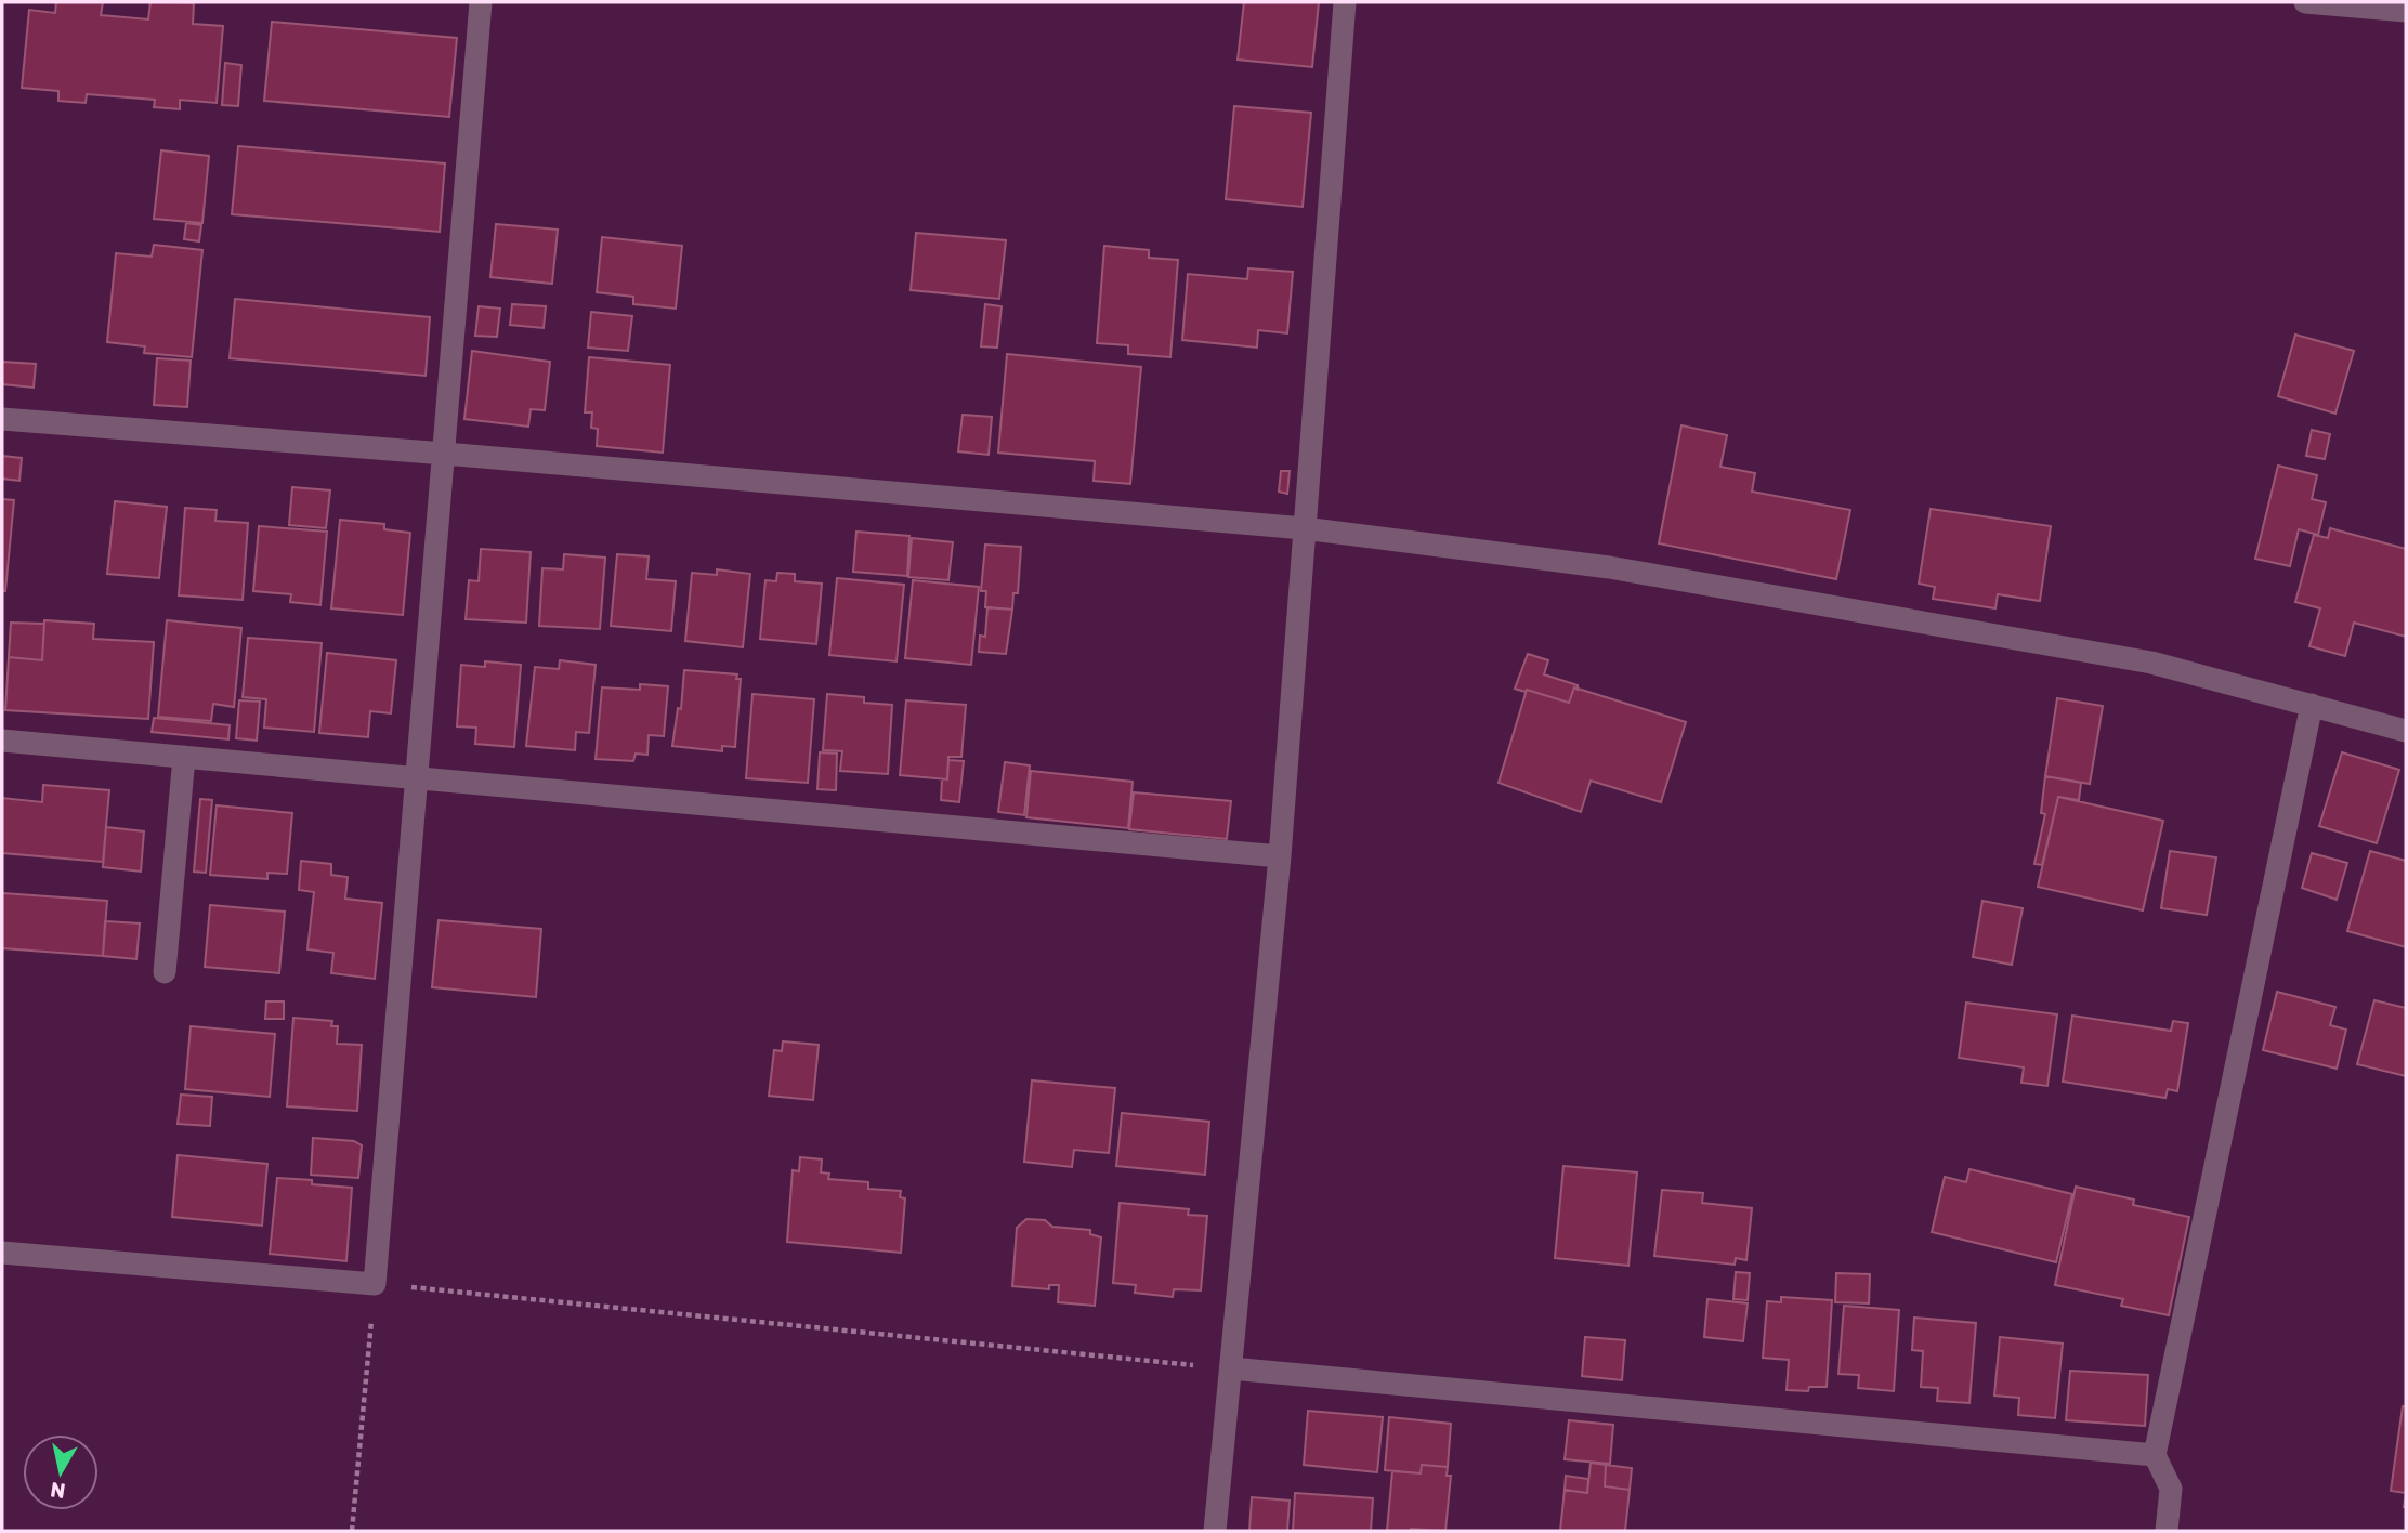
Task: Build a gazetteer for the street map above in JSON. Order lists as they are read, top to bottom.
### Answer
{
  "north": "bottom"
}
